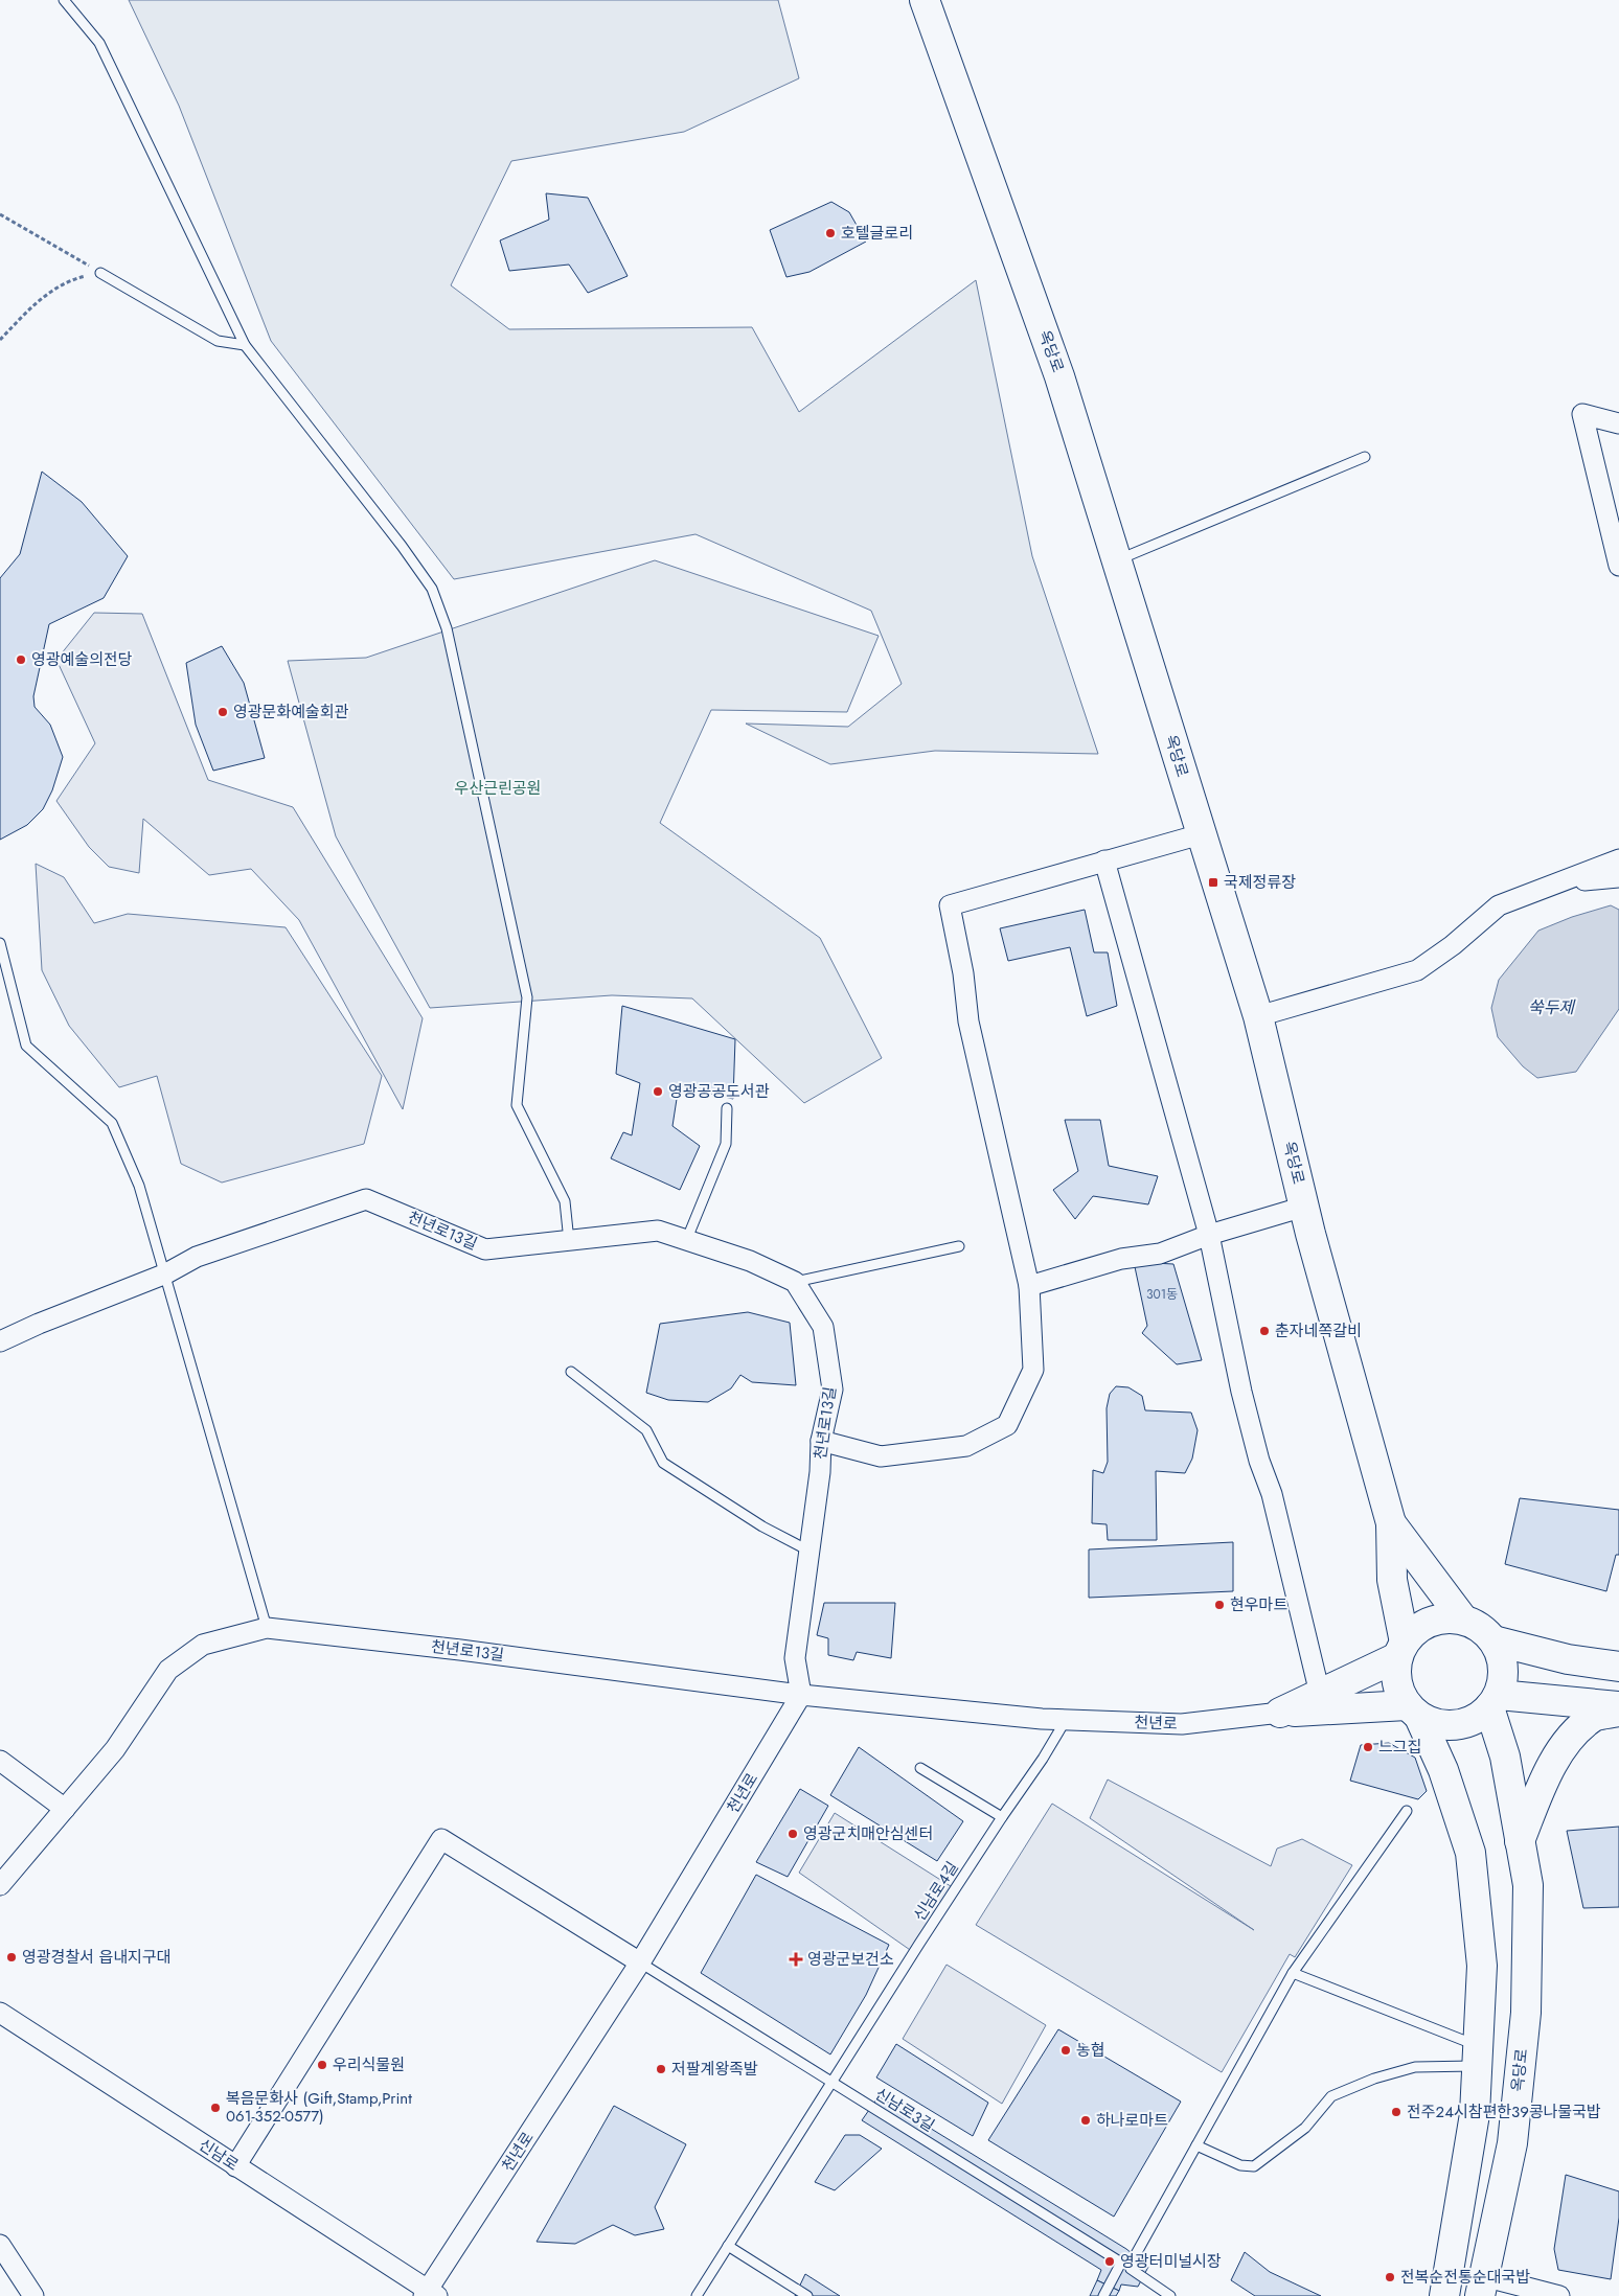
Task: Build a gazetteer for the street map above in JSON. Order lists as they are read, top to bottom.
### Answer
{
  "streets": {
    "main road": ["옥당로"],
    "street": ["천년로13길", "천년로", "신남로"],
    "lane": ["신남로4길", "신남로3길"]
  },
  "crossings": [
    ["천년로13길", "천년로"],
    ["천년로", "신남로4길"],
    ["천년로", "신남로3길"],
    ["천년로", "신남로"],
    ["신남로4길", "신남로3길"]
  ],
  "water": ["쑥두제"],
  "parks": ["우산근린공원"],
  "places": {
    "other": [
      "호텔글로리",
      "영광예술의전당",
      "영광문화예술회관",
      "영광공공도서관",
      "춘자네쪽갈비",
      "현우마트",
      "느그집",
      "영광군치매안심센터",
      "영광경찰서 읍내지구대",
      "농협",
      "우리식물원",
      "저팔계왕족발",
      "복음문화사 (Gift,Stamp,Print 061-352-0577)",
      "전주24시참편한39콩나물국밥",
      "하나로마트",
      "영광터미널시장",
      "전복순전통순대국밥"
    ],
    "transit": ["국제정류장"],
    "health": ["영광군보건소"]
  },
  "house_numbers": ["301동"]
}
